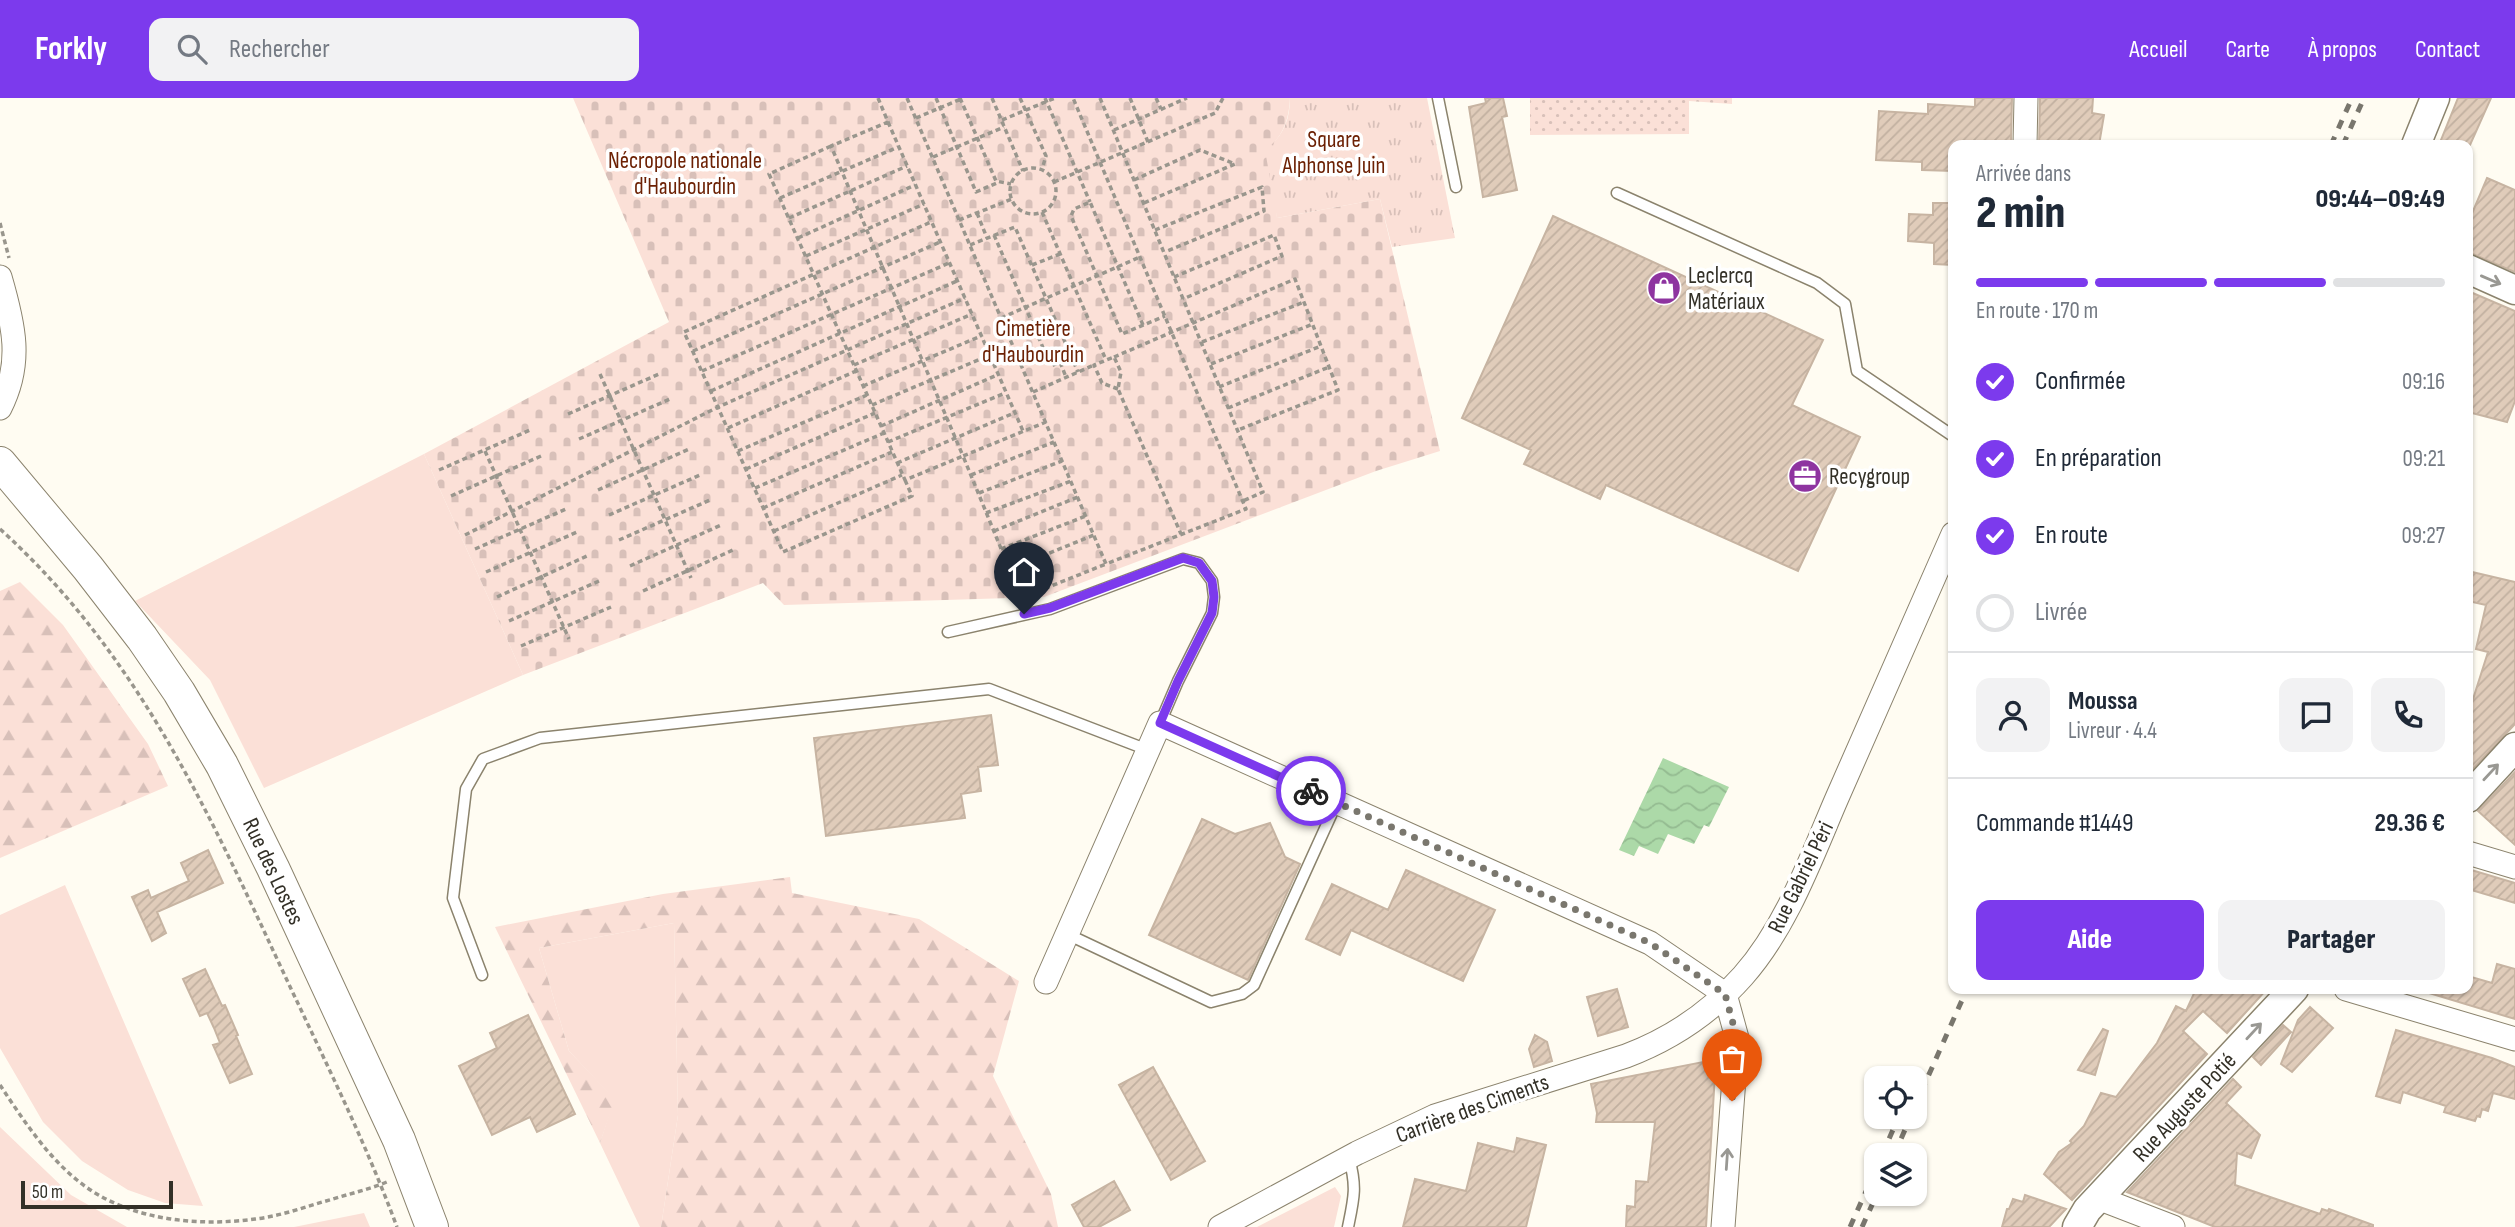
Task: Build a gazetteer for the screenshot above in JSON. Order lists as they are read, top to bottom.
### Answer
{
  "streets": {
    "main road": ["Rue des Lostes"],
    "street": ["Rue Gabriel Péri", "Rue Auguste Potié", "Carrière des Ciments"]
  },
  "crossings": [
    ["Rue Gabriel Péri", "Carrière des Ciments"]
  ],
  "one_way": ["Rue Auguste Potié"],
  "parks": ["Square Alphonse Juin", "Nécropole nationale d'Haubourdin", "Cimetière d'Haubourdin"],
  "places": {
    "shop": ["Leclercq Matériaux"],
    "office": ["Recygroup"]
  },
  "scale_bar": "50 m",
  "page": {
    "header": "Forkly",
    "search": "Rechercher",
    "nav": [
      "Accueil",
      "Carte",
      "À propos",
      "Contact"
    ],
    "heading": ["2 min", "Arrivée dans", "09:44–09:49"],
    "panel": [
      "Moussa",
      "Livreur · 4.4",
      "Commande #1449",
      "29.36 €"
    ],
    "bar": "En route · 170 m",
    "list": [
      ["Confirmée", "09:16"],
      ["En préparation", "09:21"],
      ["En route", "09:27"],
      "Livrée"
    ],
    "buttons": ["Aide", "Partager"],
    "scale": "50 m"
  }
}
